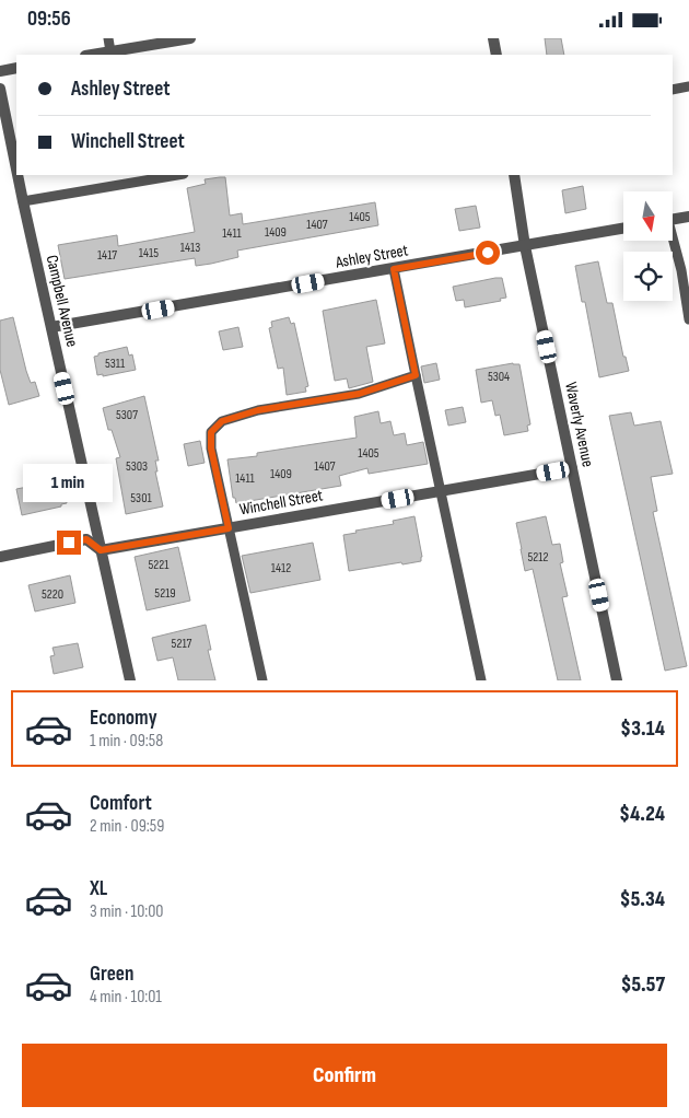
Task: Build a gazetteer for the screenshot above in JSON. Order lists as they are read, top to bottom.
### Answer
{
  "streets": {
    "street": [
      "Ashley Street",
      "Campbell Avenue",
      "Waverly Avenue",
      "Winchell Street"
    ]
  },
  "crossings": [
    ["Ashley Street", "Campbell Avenue"],
    ["Ashley Street", "Waverly Avenue"],
    ["Campbell Avenue", "Winchell Street"],
    ["Waverly Avenue", "Winchell Street"]
  ],
  "house_numbers": [
    "1405",
    "1407",
    "1409",
    "1411",
    "1413",
    "1415",
    "1417",
    "5311",
    "5304",
    "5307",
    "1405",
    "5303",
    "1407",
    "1409",
    "1411",
    "5301",
    "5212",
    "5221",
    "1412",
    "5219",
    "5220",
    "5217"
  ],
  "north": "bottom",
  "page": {
    "status": "09:56",
    "banner": ["Ashley Street", "Winchell Street"],
    "bubble": "1 min",
    "list": [
      {
        "name": "Economy",
        "note": "1 min · 09:58",
        "value": "$3.14"
      },
      {
        "name": "Comfort",
        "note": "2 min · 09:59",
        "value": "$4.24"
      },
      {
        "name": "XL",
        "note": "3 min · 10:00",
        "value": "$5.34"
      },
      {
        "name": "Green",
        "note": "4 min · 10:01",
        "value": "$5.57"
      }
    ],
    "buttons": "Confirm"
  }
}
